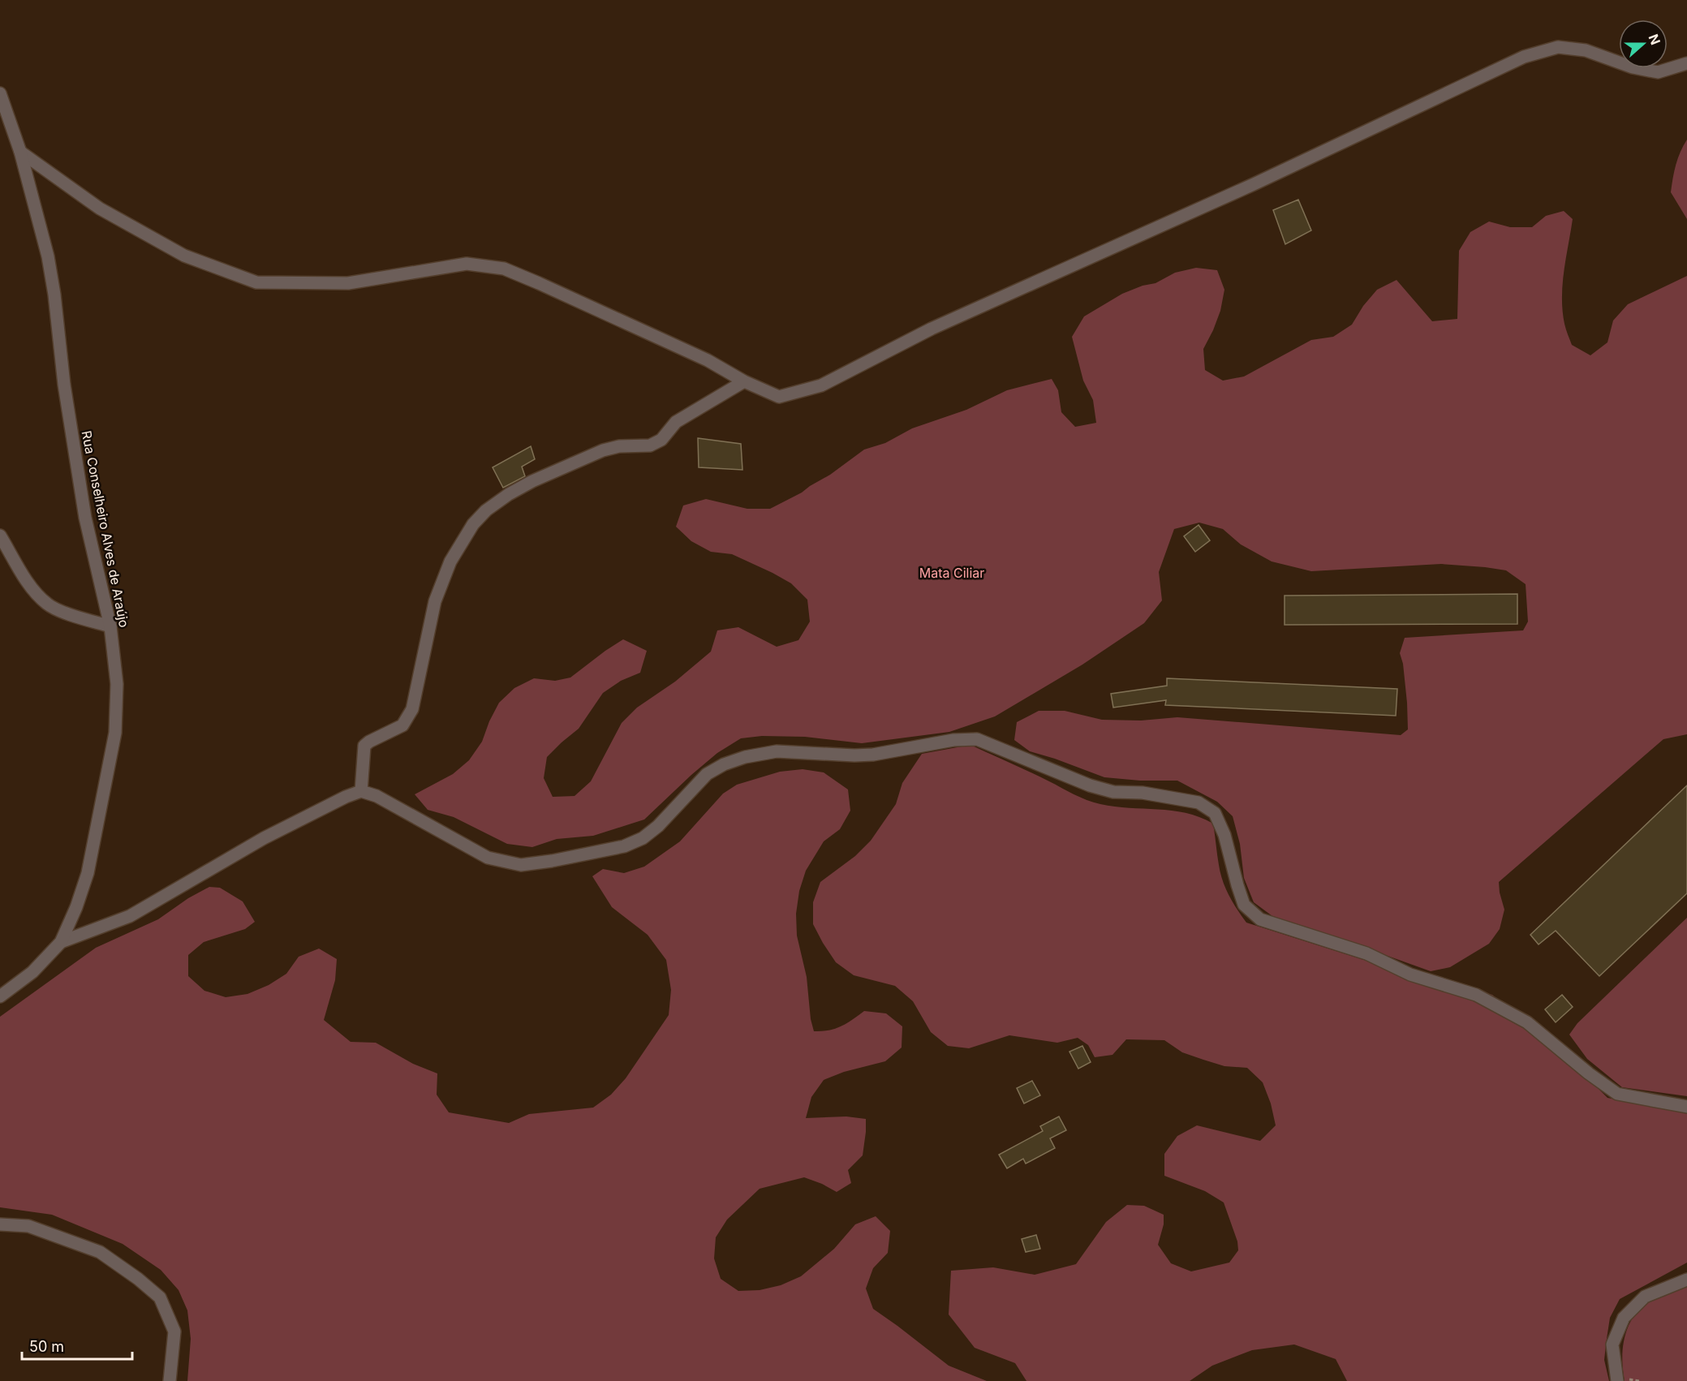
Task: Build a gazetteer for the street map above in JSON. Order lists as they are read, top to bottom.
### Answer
{
  "streets": {
    "street": ["Rua Conselheiro Alves de Araújo"]
  },
  "parks": ["Mata Ciliar"],
  "scale_bar": "50 m",
  "north": "right"
}
